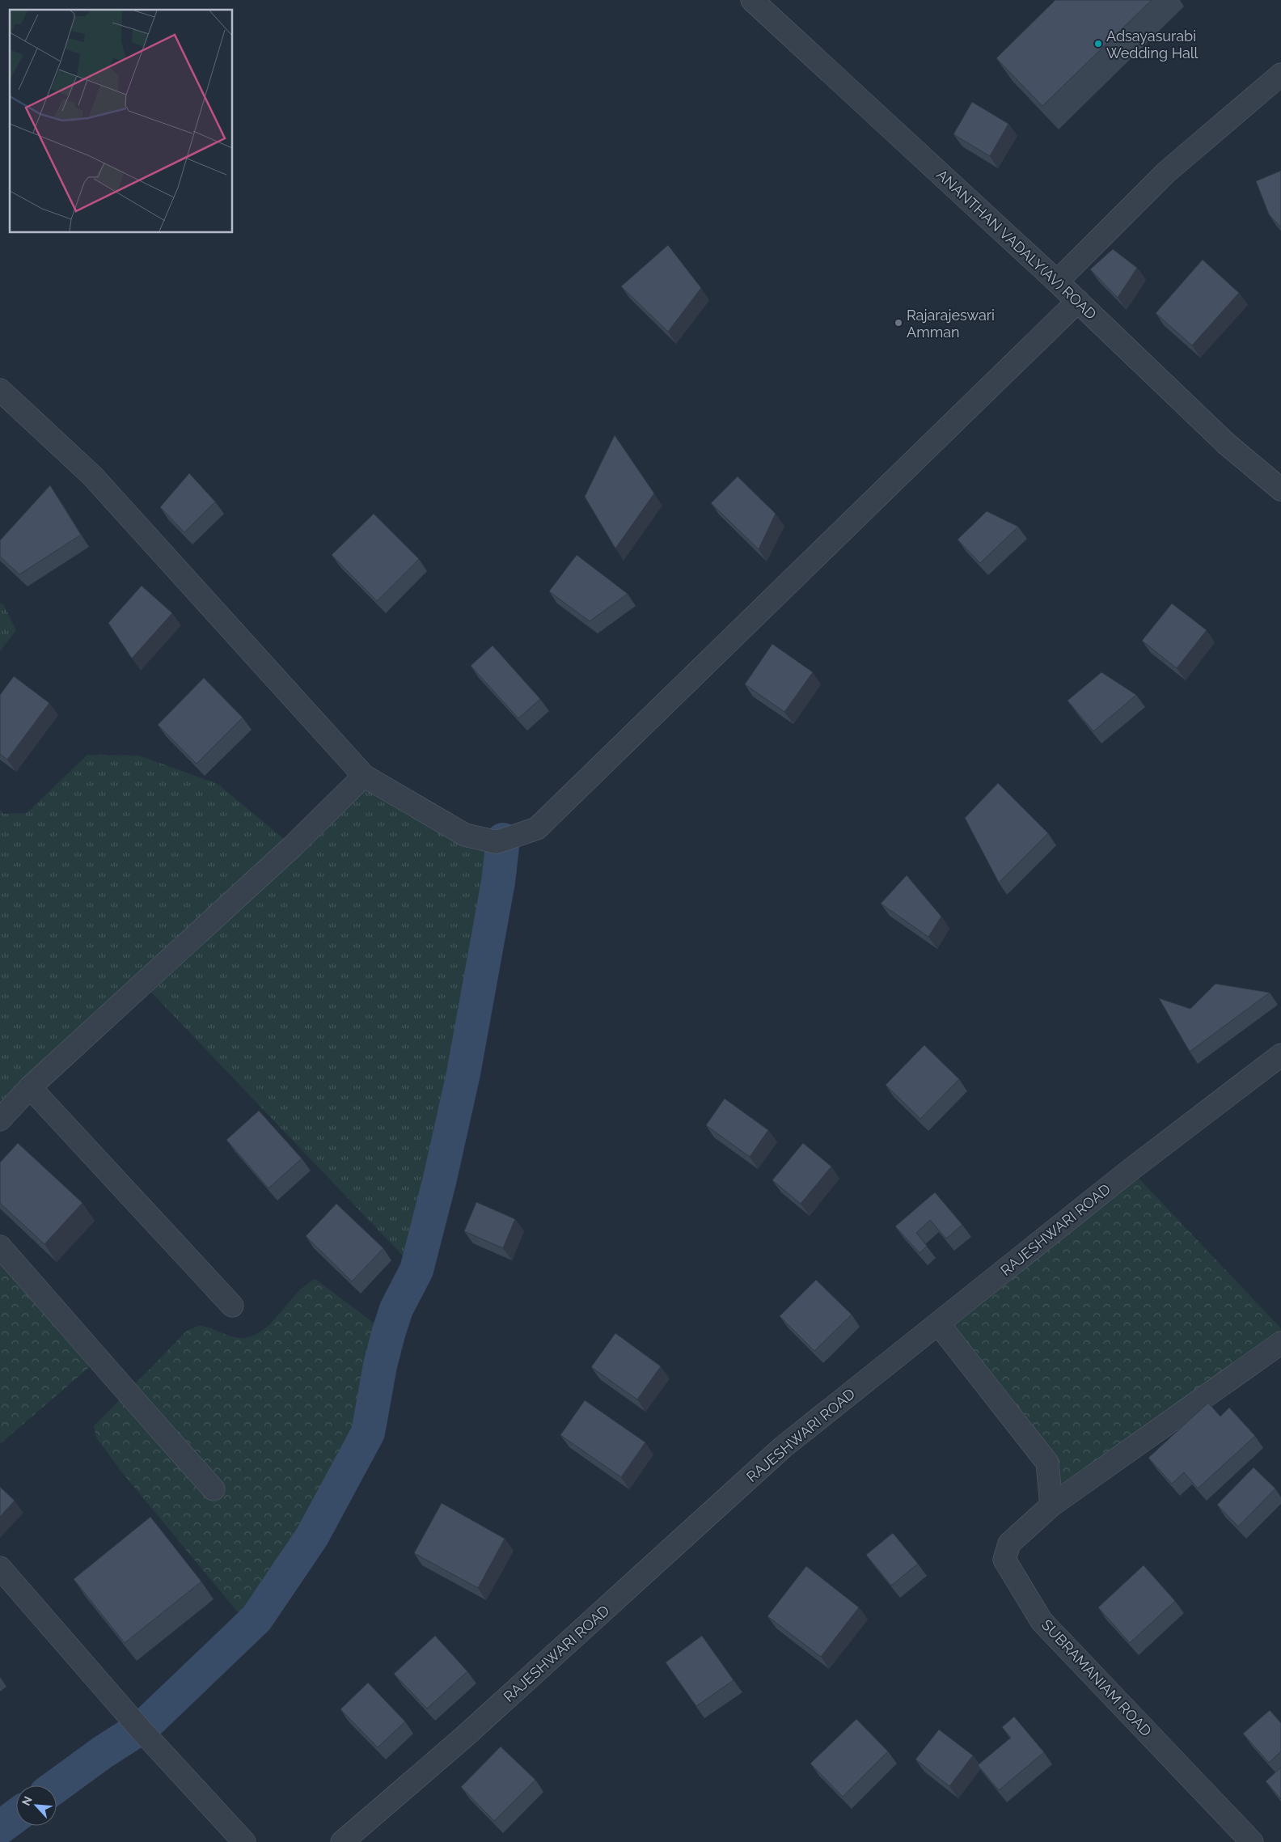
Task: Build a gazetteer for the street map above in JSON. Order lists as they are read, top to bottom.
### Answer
{
  "streets": {
    "street": ["ANANTHAN VADALY(AV) ROAD", "RAJESHWARI ROAD", "SUBRAMANIAM ROAD"]
  },
  "places": ["Adsayasurabi Wedding Hall", "Rajarajeswari Amman"],
  "north": "top left"
}
